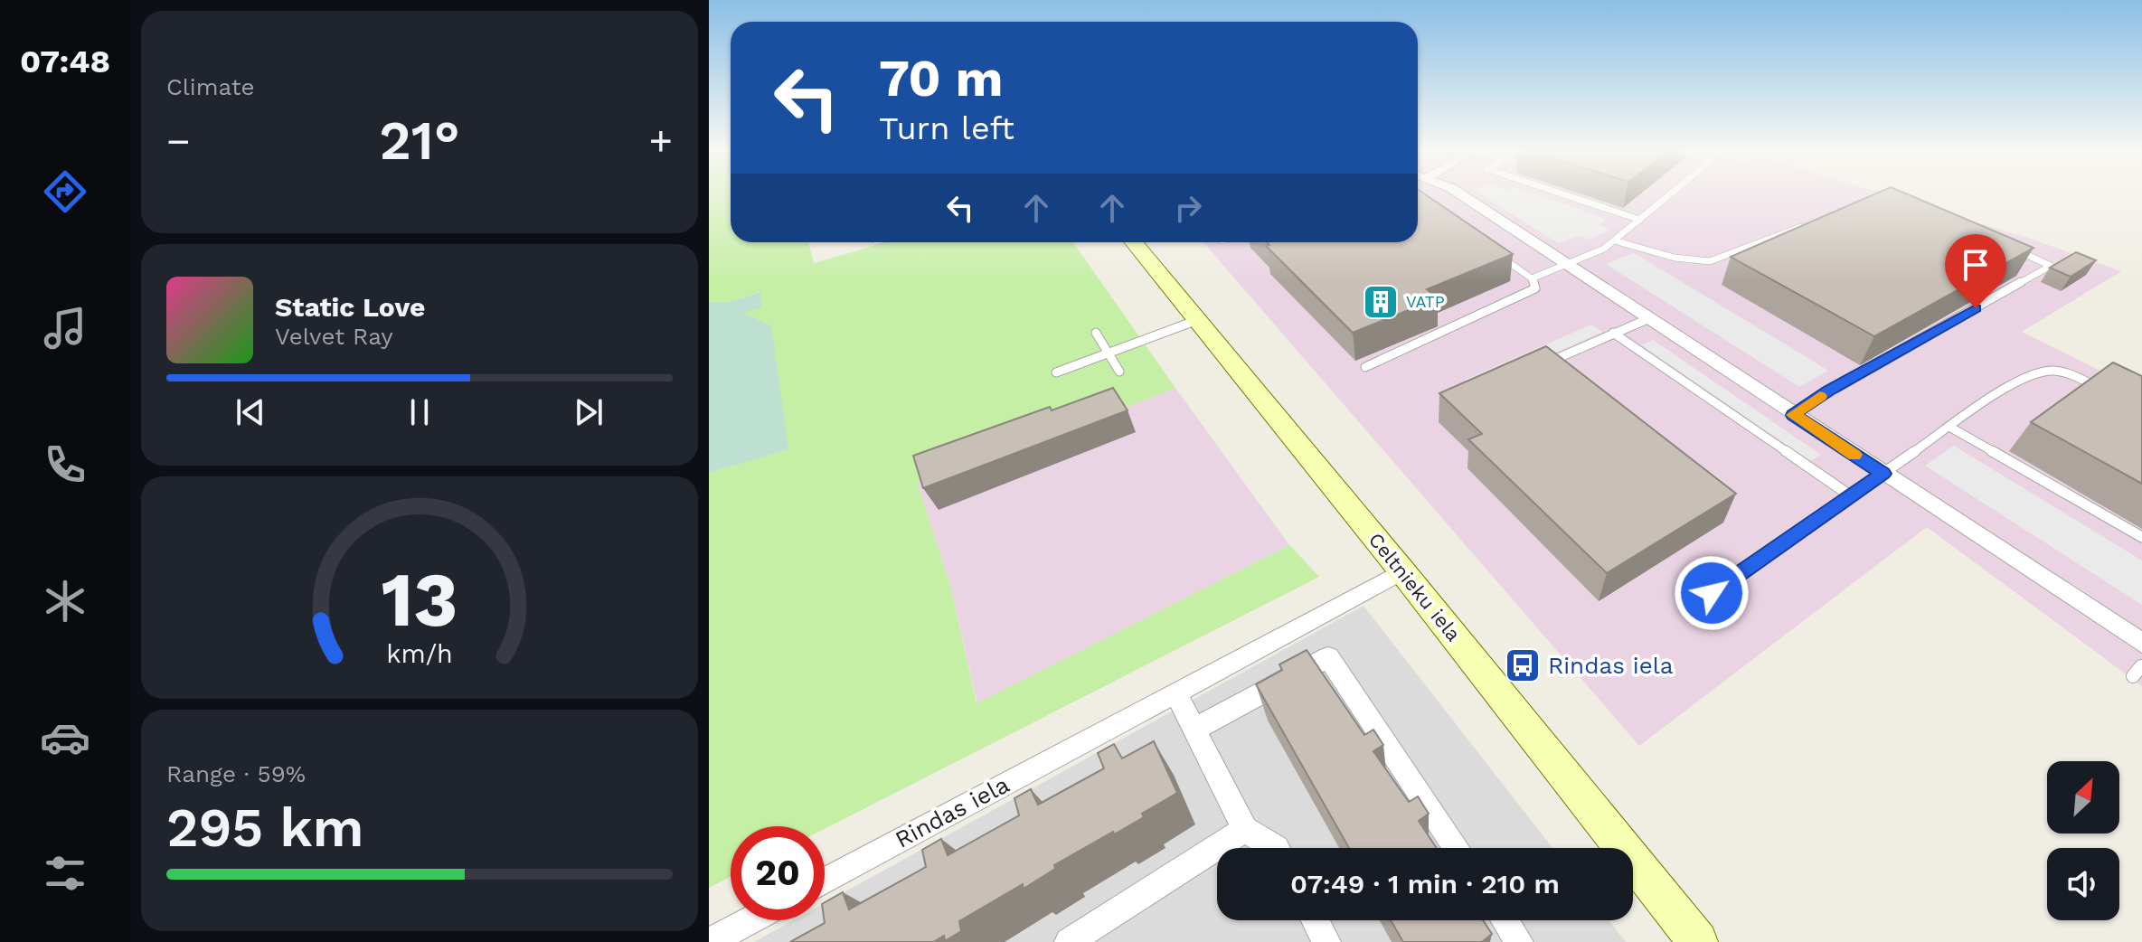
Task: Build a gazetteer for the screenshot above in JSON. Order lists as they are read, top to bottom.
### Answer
{
  "streets": {
    "street": ["Celtnieku iela", "Rindas iela"]
  },
  "crossings": [
    ["Celtnieku iela", "Rindas iela"]
  ],
  "places": {
    "building": ["VATP"],
    "bus stop": ["Rindas iela"]
  },
  "north": "top right",
  "page": {
    "tabs": "07:48",
    "tile": [
      "Climate",
      ["Range · 59%", "295 km"]
    ],
    "turn": ["70 m", "Turn left"],
    "heat": ["−", "21°", "+"],
    "song": ["Static Love", "Velvet Ray"],
    "limit": "20",
    "trip": "07:49 · 1 min · 210 m",
    "gauge": ["13", "km/h"]
  }
}
